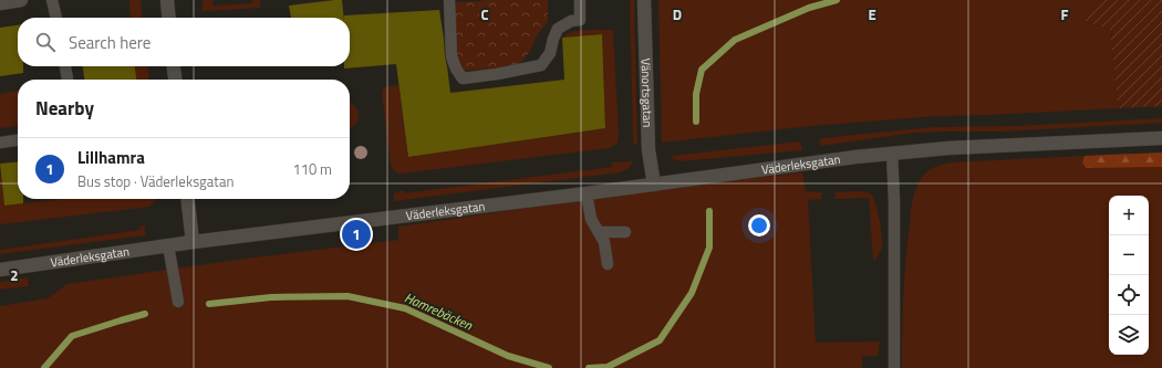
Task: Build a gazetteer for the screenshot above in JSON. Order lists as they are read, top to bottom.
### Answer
{
  "streets": {
    "street": ["Vänortsgatan", "Väderleksgatan"]
  },
  "crossings": [
    ["Vänortsgatan", "Väderleksgatan"]
  ],
  "water": ["Hamrebäcken"],
  "page": {
    "search": "Search here",
    "heading": "Nearby",
    "list": [
      {
        "mark": "1",
        "name": "Lillhamra",
        "note": "Bus stop · Väderleksgatan",
        "value": "110 m"
      }
    ],
    "map_buttons": ["+", "−"],
    "pins": "1"
  },
  "grid": {
    "columns": [
      "C",
      "D",
      "E",
      "F"
    ],
    "rows": ["2"]
  }
}
